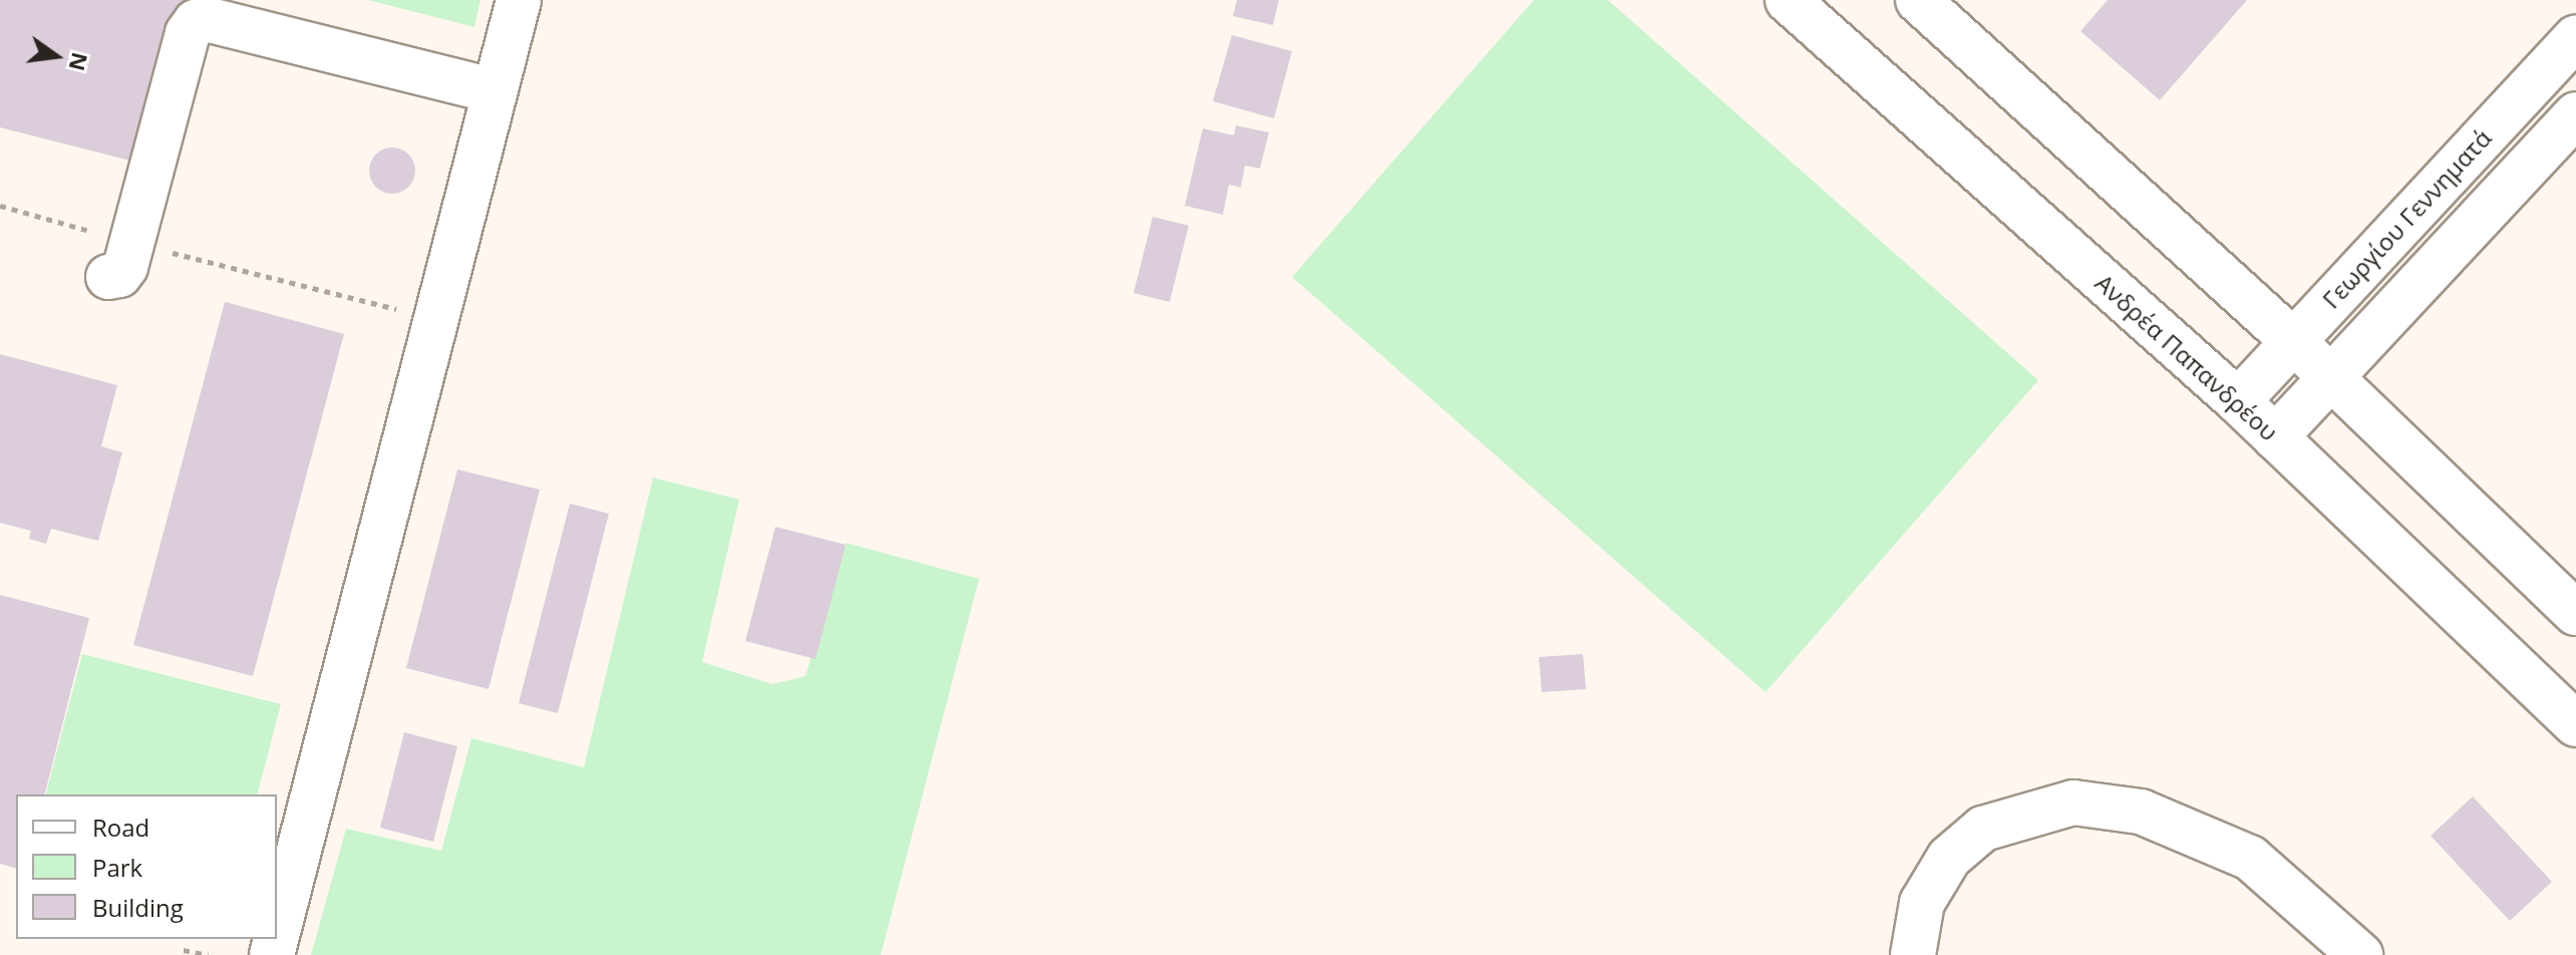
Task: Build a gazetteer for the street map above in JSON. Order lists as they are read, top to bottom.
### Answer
{
  "streets": {
    "street": ["Γεωργίου Γεννηματά", "Ανδρέα Παπανδρέου"]
  },
  "crossings": [
    ["Γεωργίου Γεννηματά", "Ανδρέα Παπανδρέου"]
  ],
  "legend": ["Road", "Park", "Building"],
  "north": "right"
}
